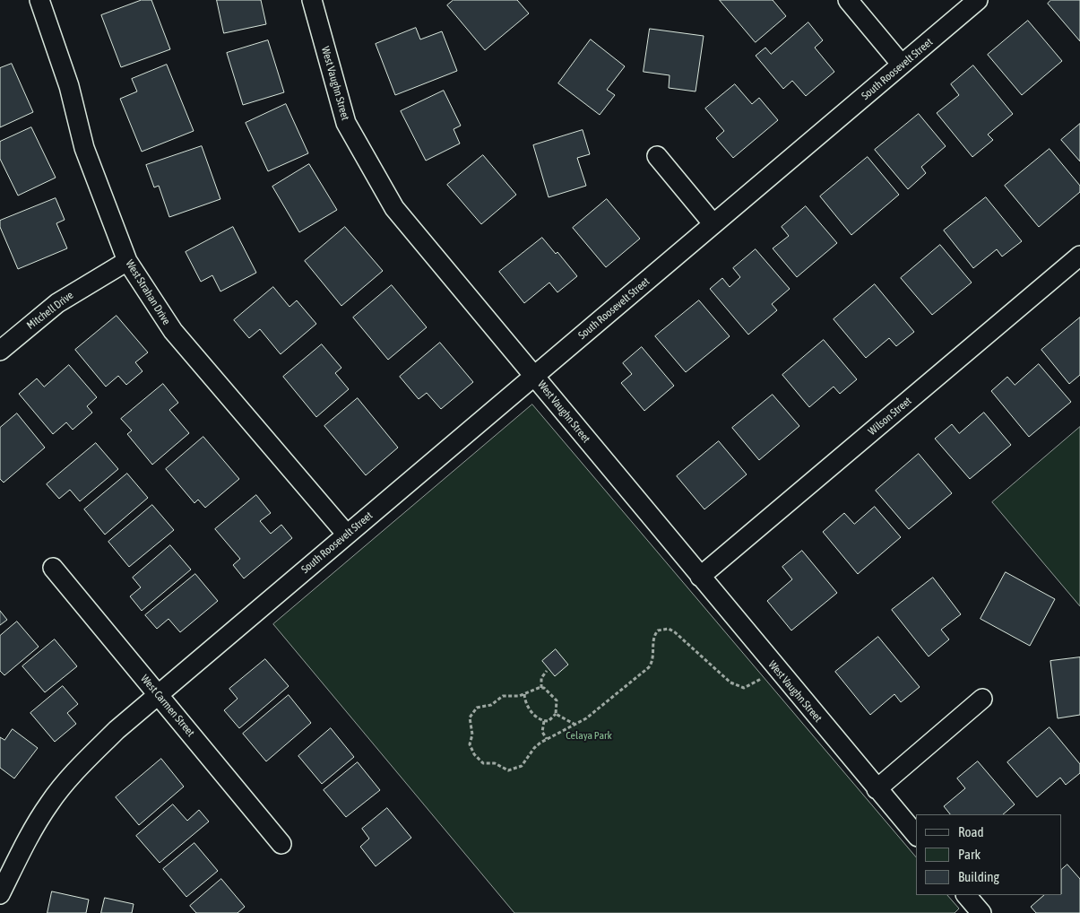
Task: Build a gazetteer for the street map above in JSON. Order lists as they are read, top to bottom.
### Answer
{
  "streets": {
    "street": [
      "South Roosevelt Street",
      "West Vaughn Street",
      "West Strahan Drive",
      "Mitchell Drive",
      "Wilson Street",
      "West Carmen Street"
    ]
  },
  "crossings": [
    ["South Roosevelt Street", "West Vaughn Street"],
    ["South Roosevelt Street", "West Strahan Drive"],
    ["South Roosevelt Street", "West Carmen Street"],
    ["West Vaughn Street", "Wilson Street"],
    ["West Strahan Drive", "Mitchell Drive"]
  ],
  "parks": ["Celaya Park"],
  "legend": ["Road", "Park", "Building"]
}
